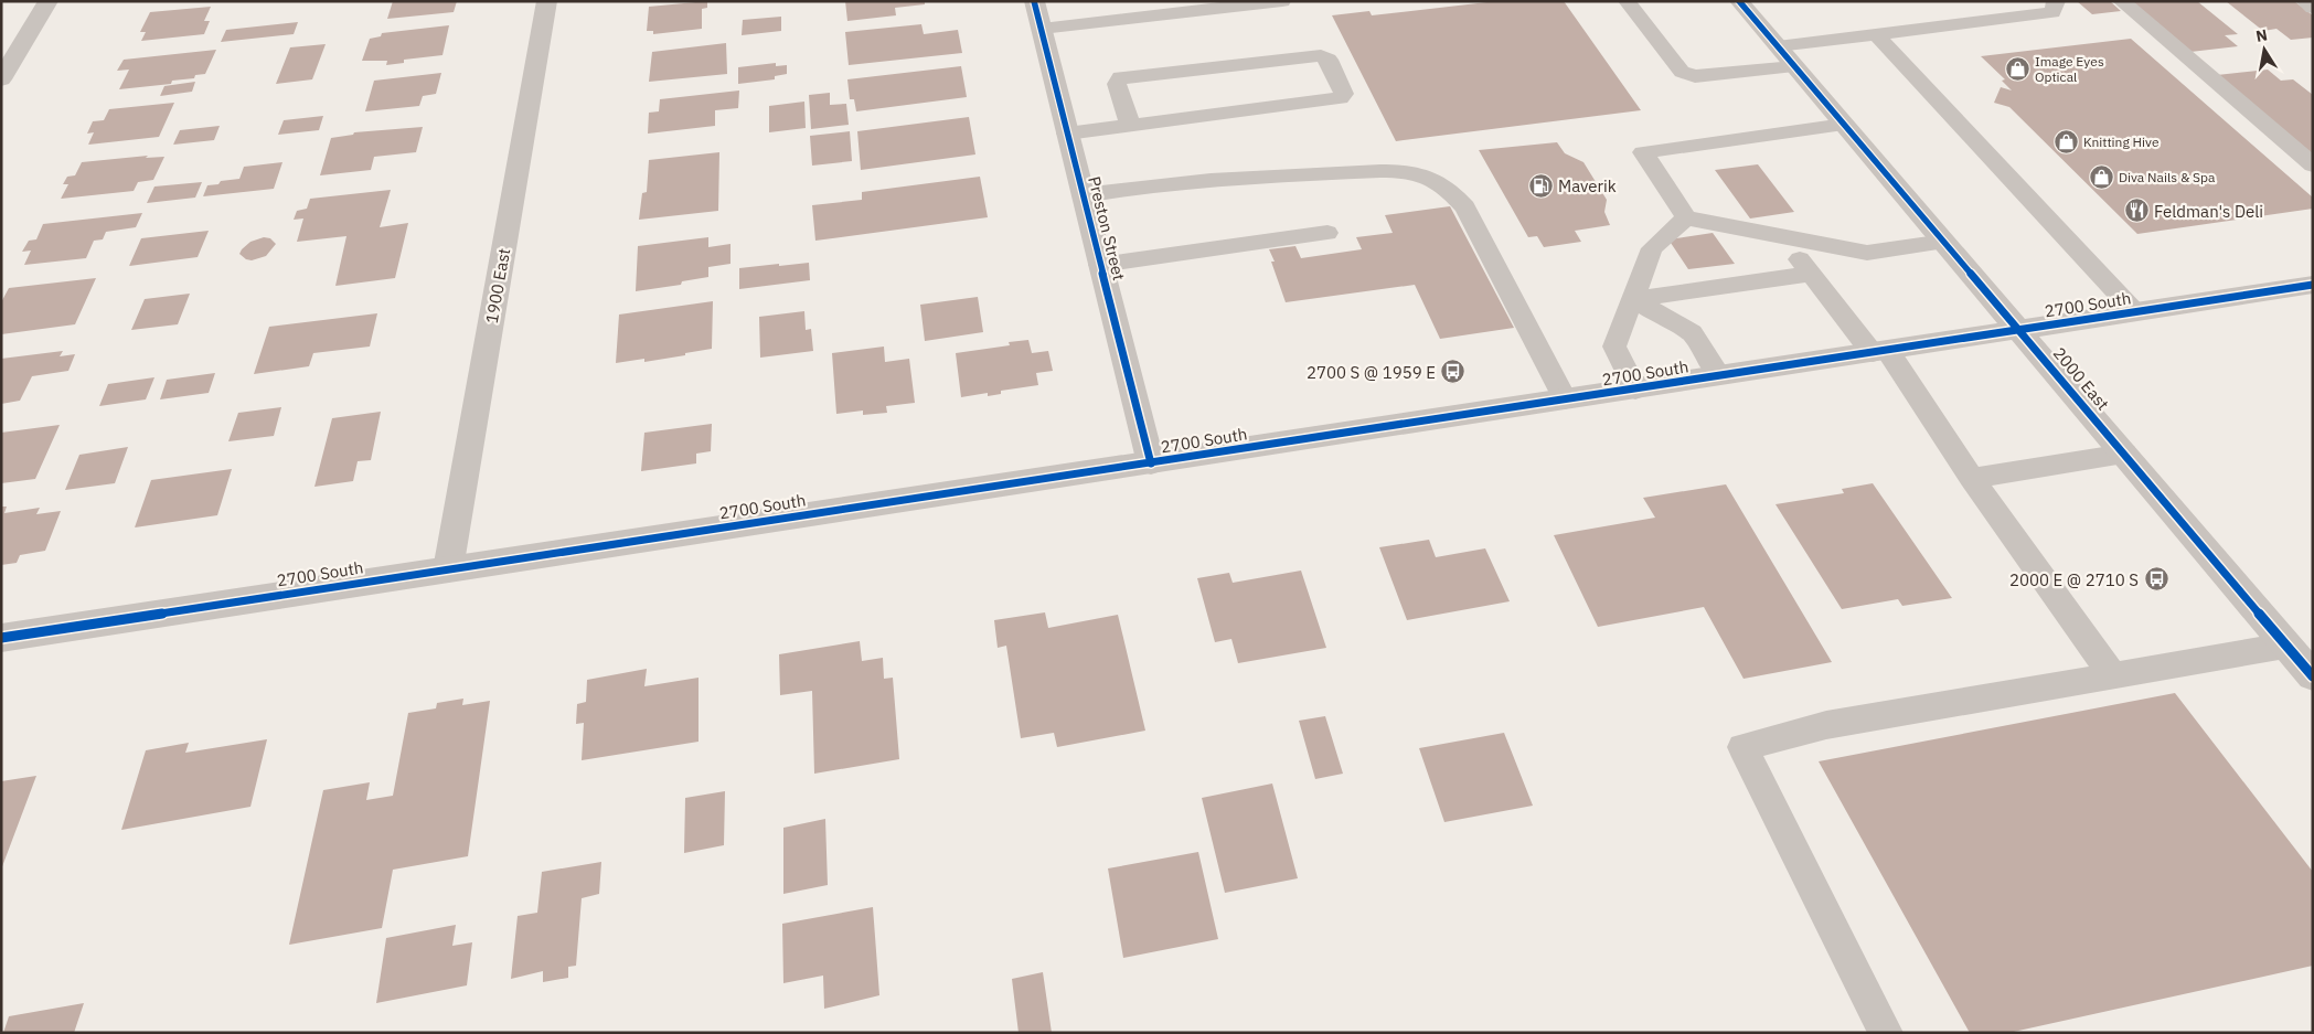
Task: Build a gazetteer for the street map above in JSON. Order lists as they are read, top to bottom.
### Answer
{
  "streets": {
    "street": [
      "Preston Street",
      "1900 East",
      "2700 South",
      "2000 East"
    ]
  },
  "crossings": [
    ["Preston Street", "2700 South"],
    ["1900 East", "2700 South"],
    ["2700 South", "2000 East"]
  ],
  "places": {
    "shop": ["Image Eyes Optical", "Knitting Hive", "Diva Nails & Spa"],
    "fuel station": ["Maverik"],
    "restaurant": ["Feldman's Deli"],
    "bus stop": ["2700 S @ 1959 E", "2000 E @ 2710 S"]
  },
  "north": "top"
}
